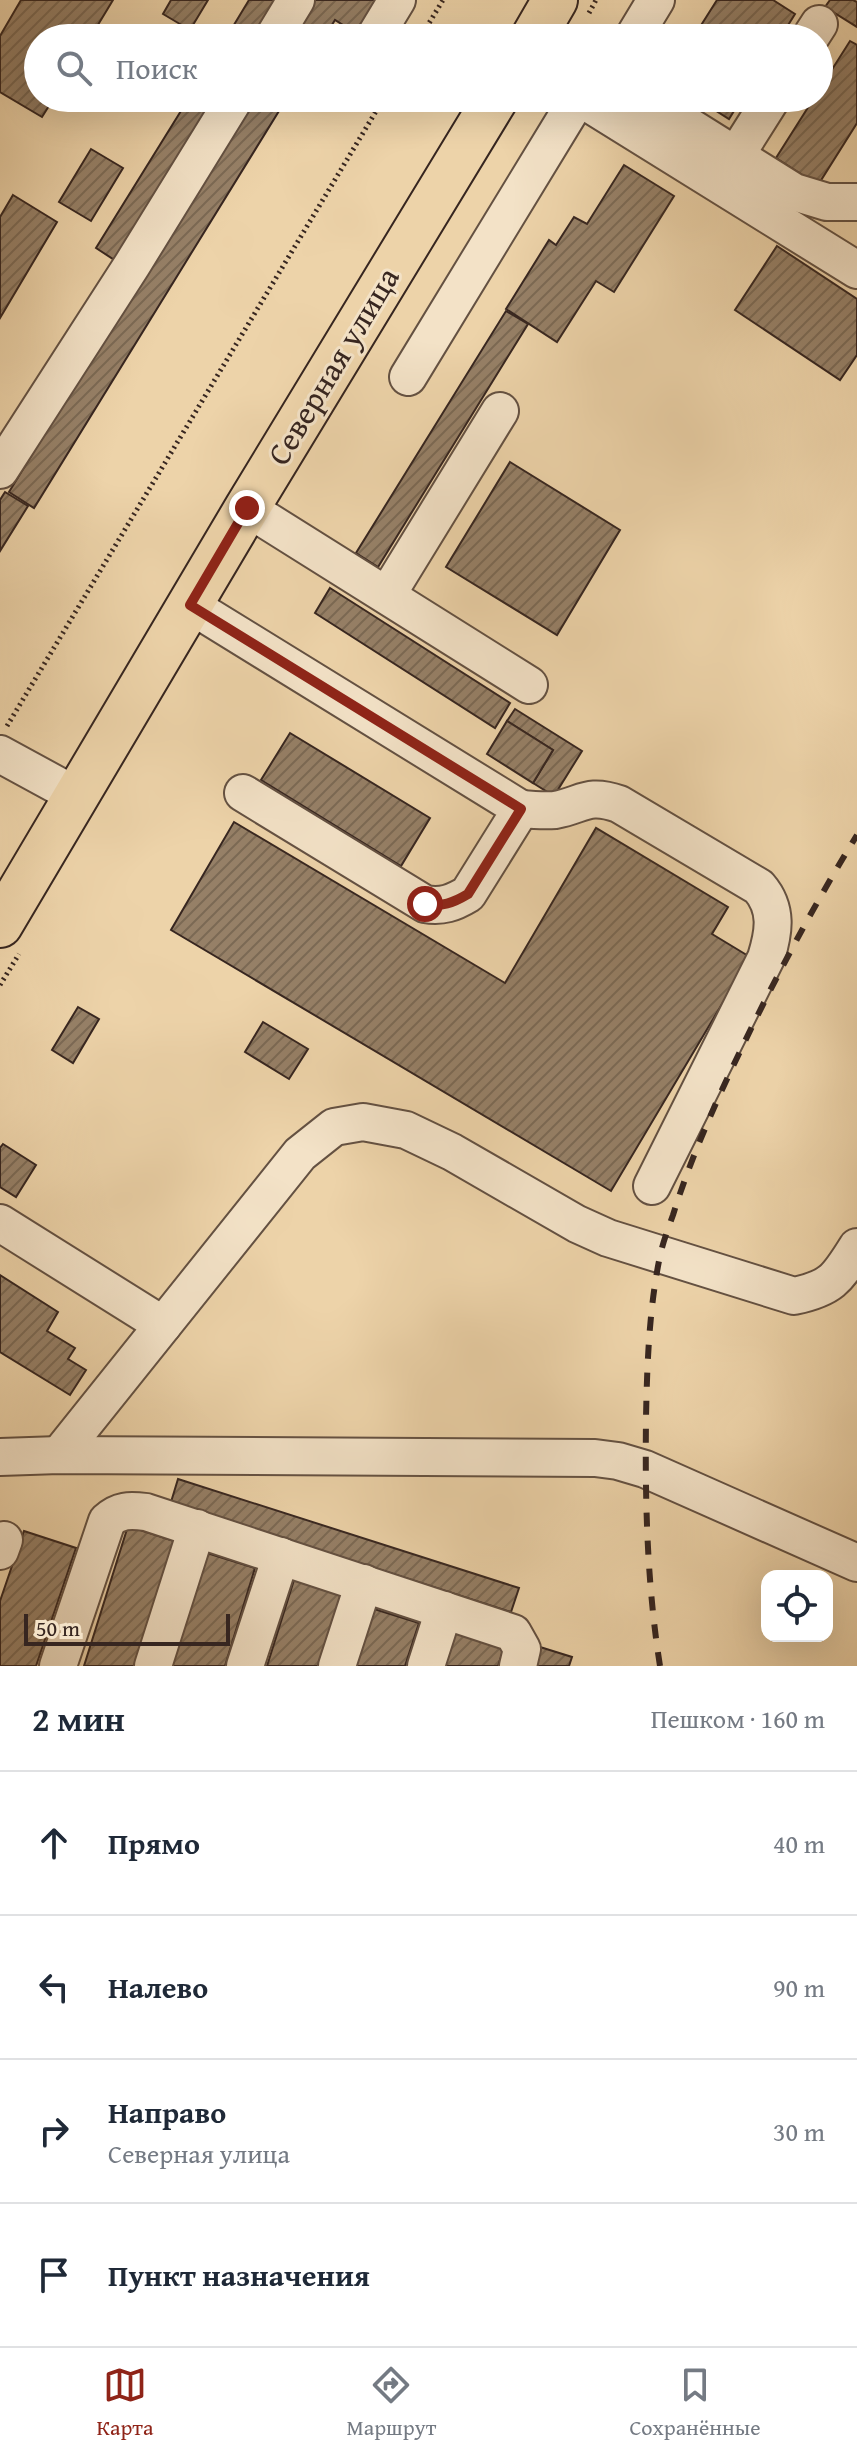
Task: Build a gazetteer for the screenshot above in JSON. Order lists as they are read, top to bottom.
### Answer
{
  "streets": {
    "main road": ["Северная улица"]
  },
  "scale_bar": "50 m",
  "page": {
    "search": "Поиск",
    "scale": "50 m",
    "heading": ["2 мин", "Пешком · 160 m"],
    "list": [
      ["Прямо", "40 m"],
      ["Налево", "90 m"],
      ["Направо", "Северная улица", "30 m"],
      "Пункт назначения"
    ],
    "nav": ["Карта", "Маршрут", "Сохранённые"]
  }
}
